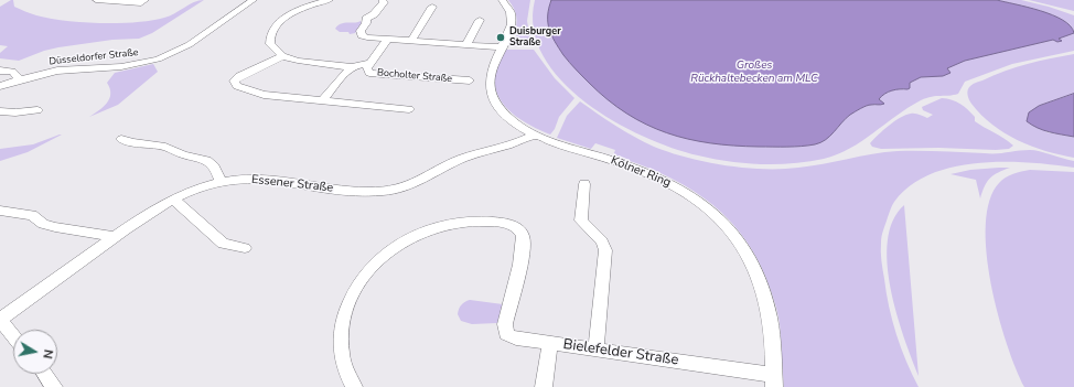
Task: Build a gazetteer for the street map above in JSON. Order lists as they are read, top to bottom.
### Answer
{
  "streets": {
    "street": [
      "Düsseldorfer Straße",
      "Bocholter Straße",
      "Kölner Ring",
      "Essener Straße",
      "Bielefelder Straße"
    ]
  },
  "crossings": [
    ["Kölner Ring", "Essener Straße"],
    ["Kölner Ring", "Bielefelder Straße"]
  ],
  "water": ["Großes Rückhaltebecken am MLC"],
  "places": ["Duisburger Straße"],
  "north": "right"
}
